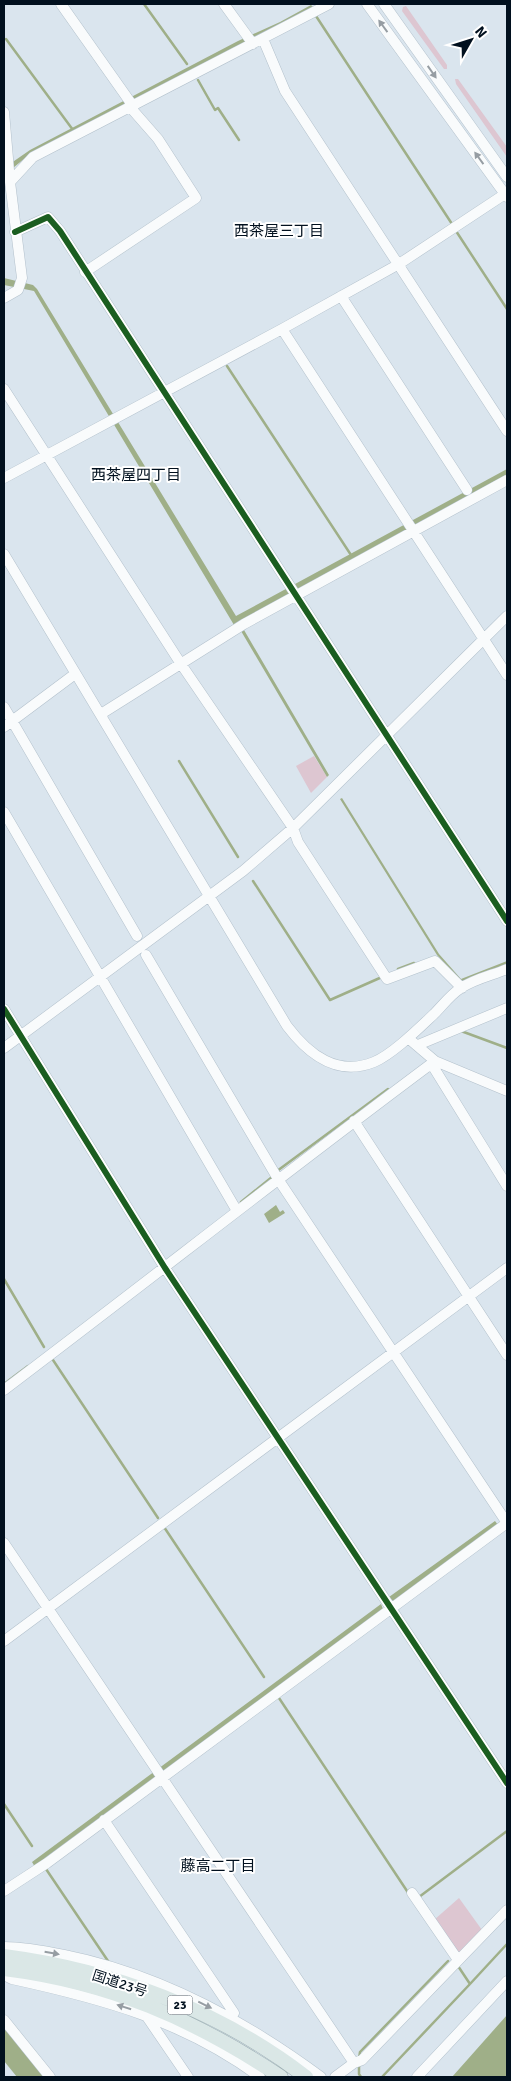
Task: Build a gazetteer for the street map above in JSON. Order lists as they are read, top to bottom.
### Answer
{
  "streets": {
    "highway": ["国道23号", "23"]
  },
  "districts": ["西茶屋三丁目", "西茶屋四丁目", "藤高二丁目"],
  "north": "top right"
}
